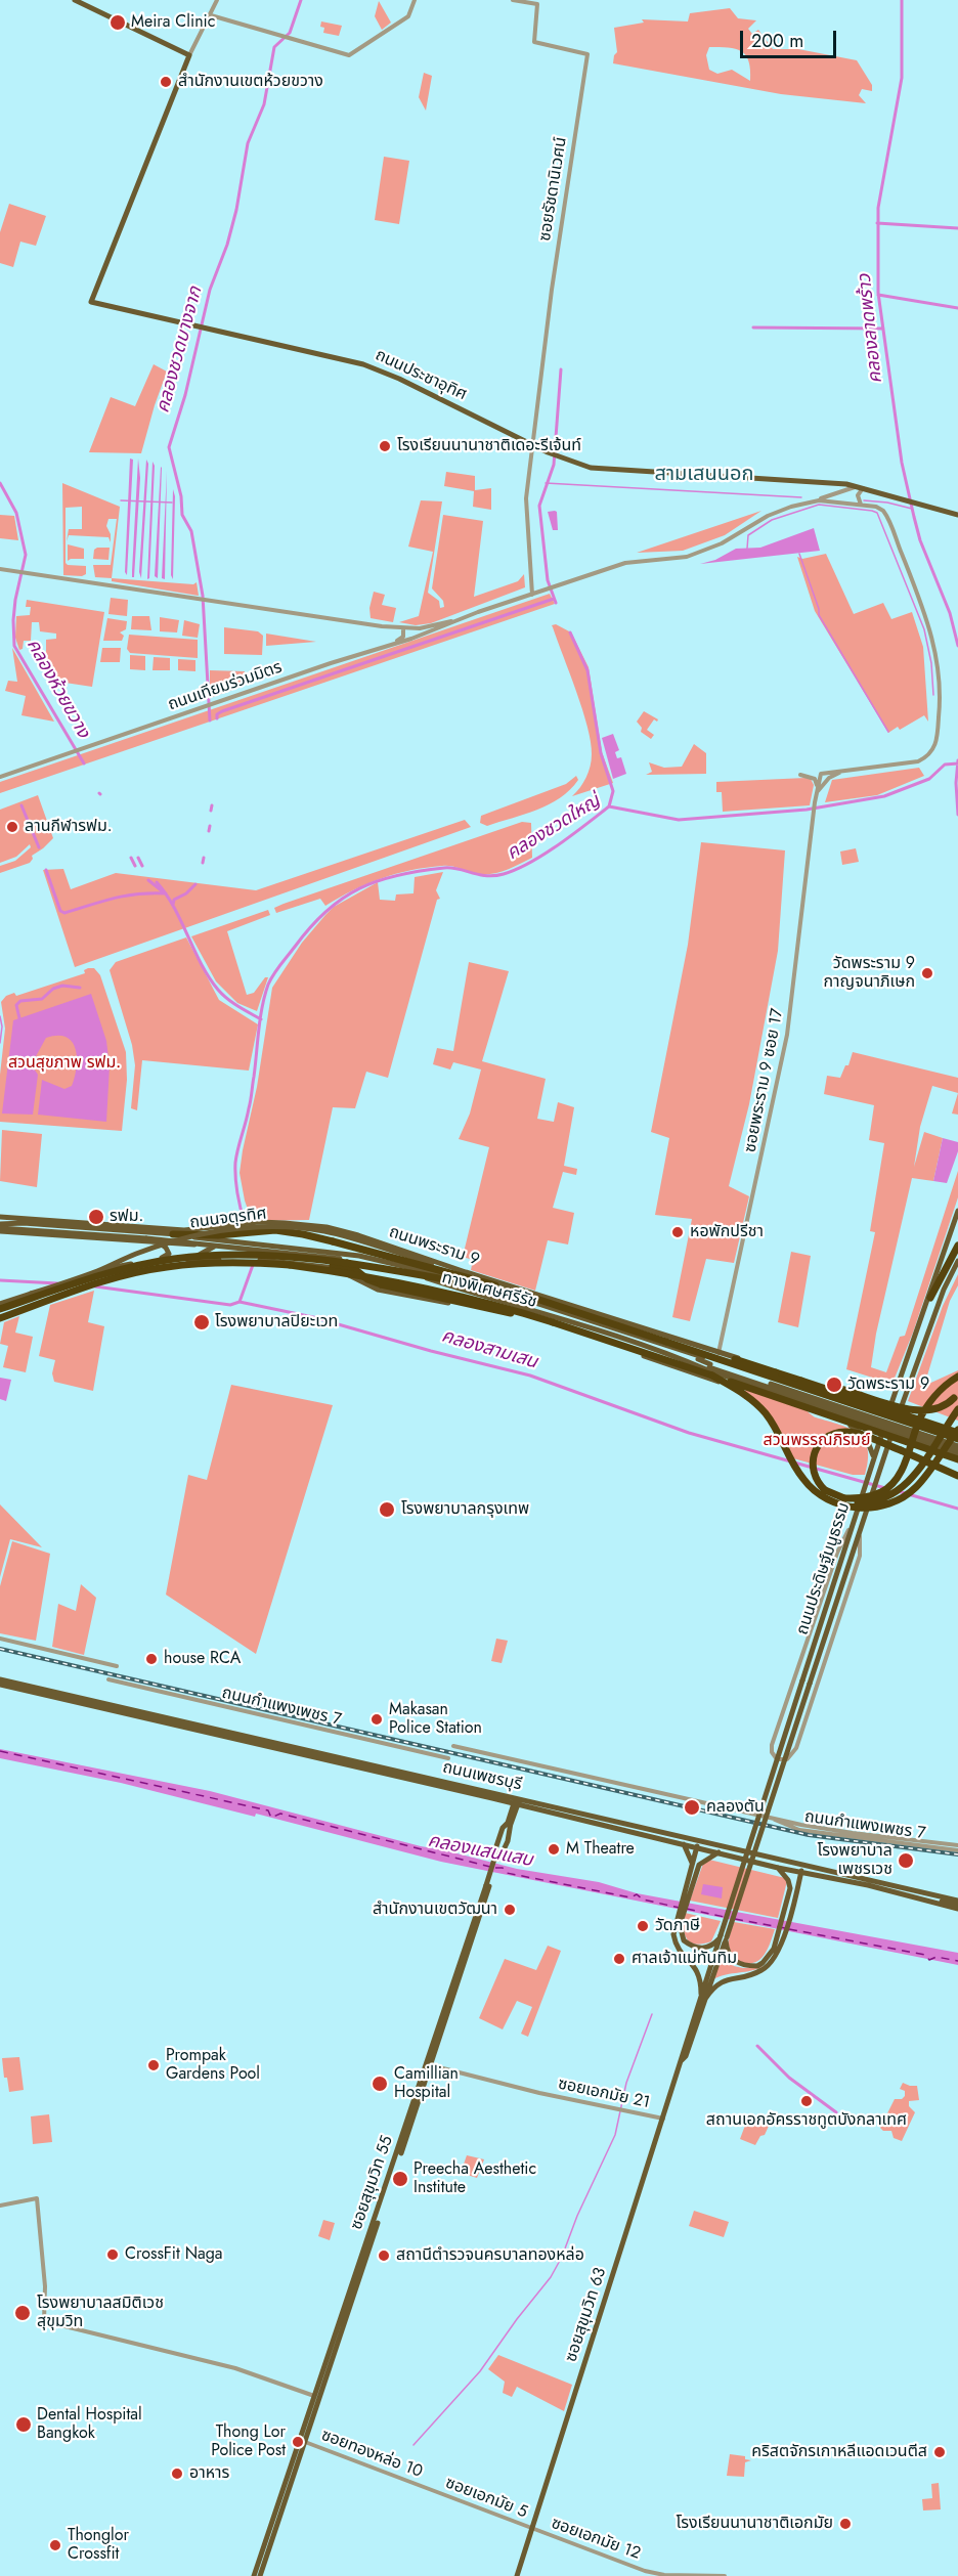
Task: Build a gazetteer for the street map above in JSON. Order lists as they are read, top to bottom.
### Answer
{
  "streets": {
    "highway": ["ทางพิเศษศรีรัช"],
    "main road": [
      "ถนนประชาอุทิศ",
      "ถนนจตุรทิศ",
      "ถนนพระราม 9",
      "ถนนประดิษฐ์มนูธรรม",
      "ถนนเพชรบุรี",
      "ซอยสุขุมวิท 55",
      "ซอยสุขุมวิท 63"
    ],
    "street": [
      "ซอยรัชดานิเวศน์",
      "ถนนเทียมร่วมมิตร",
      "ซอยพระราม 9 ซอย 17",
      "ถนนกำแพงเพชร 7",
      "ซอยเอกมัย 21",
      "ซอยทองหล่อ 10",
      "ซอยเอกมัย 5",
      "ซอยเอกมัย 12"
    ]
  },
  "crossings": [
    ["ซอยรัชดานิเวศน์", "ถนนประชาอุทิศ"],
    ["ซอยพระราม 9 ซอย 17", "ถนนพระราม 9"],
    ["ถนนจตุรทิศ", "ถนนพระราม 9"],
    ["ถนนพระราม 9", "ทางพิเศษศรีรัช"],
    ["ถนนพระราม 9", "ถนนประดิษฐ์มนูธรรม"],
    ["ถนนประดิษฐ์มนูธรรม", "ซอยสุขุมวิท 63"],
    ["ถนนเพชรบุรี", "ซอยสุขุมวิท 55"],
    ["ซอยเอกมัย 21", "ซอยสุขุมวิท 55"],
    ["ซอยเอกมัย 21", "ซอยสุขุมวิท 63"],
    ["ซอยสุขุมวิท 55", "ซอยทองหล่อ 10"],
    ["ซอยสุขุมวิท 63", "ซอยเอกมัย 5"],
    ["ซอยสุขุมวิท 63", "ซอยเอกมัย 12"],
    ["ซอยทองหล่อ 10", "ซอยเอกมัย 5"],
    ["ซอยเอกมัย 5", "ซอยเอกมัย 12"]
  ],
  "districts": ["สามเสนนอก"],
  "water": [
    "คลองลาดพร้าว",
    "คลองชวดบางจาก",
    "คลองห้วยขวาง",
    "คลองชวดใหญ่",
    "คลองสามเสน",
    "คลองแสนแสบ"
  ],
  "parks": ["สวนสุขภาพ รฟม.", "สวนพรรณภิรมย์"],
  "places": [
    "Meira Clinic",
    "สำนักงานเขตห้วยขวาง",
    "โรงเรียนนานาชาติเดอะรีเจ้นท์",
    "ลานกีฬารฟม.",
    "วัดพระราม 9 กาญจนาภิเษก",
    "รฟม.",
    "หอพักปรีชา",
    "โรงพยาบาลปิยะเวท",
    "วัดพระราม 9",
    "โรงพยาบาลกรุงเทพ",
    "house RCA",
    "Makasan Police Station",
    "คลองตัน",
    "M Theatre",
    "โรงพยาบาล เพชรเวช",
    "สำนักงานเขตวัฒนา",
    "วัดภาษี",
    "ศาลเจ้าแม่ทันทิม",
    "Prompak Gardens Pool",
    "Camillian Hospital",
    "สถานเอกอัครราชทูตบังกลาเทศ",
    "Preecha Aesthetic Institute",
    "CrossFit Naga",
    "สถานีตำรวจนครบาลทองหล่อ",
    "โรงพยาบาลสมิติเวช สุขุมวิท",
    "Dental Hospital Bangkok",
    "Thong Lor Police Post",
    "คริสตจักรเกาหลีแอดเวนตีส",
    "อาหาร",
    "โรงเรียนนานาชาติเอกมัย",
    "Thonglor Crossfit"
  ],
  "scale_bar": "200 m"
}
